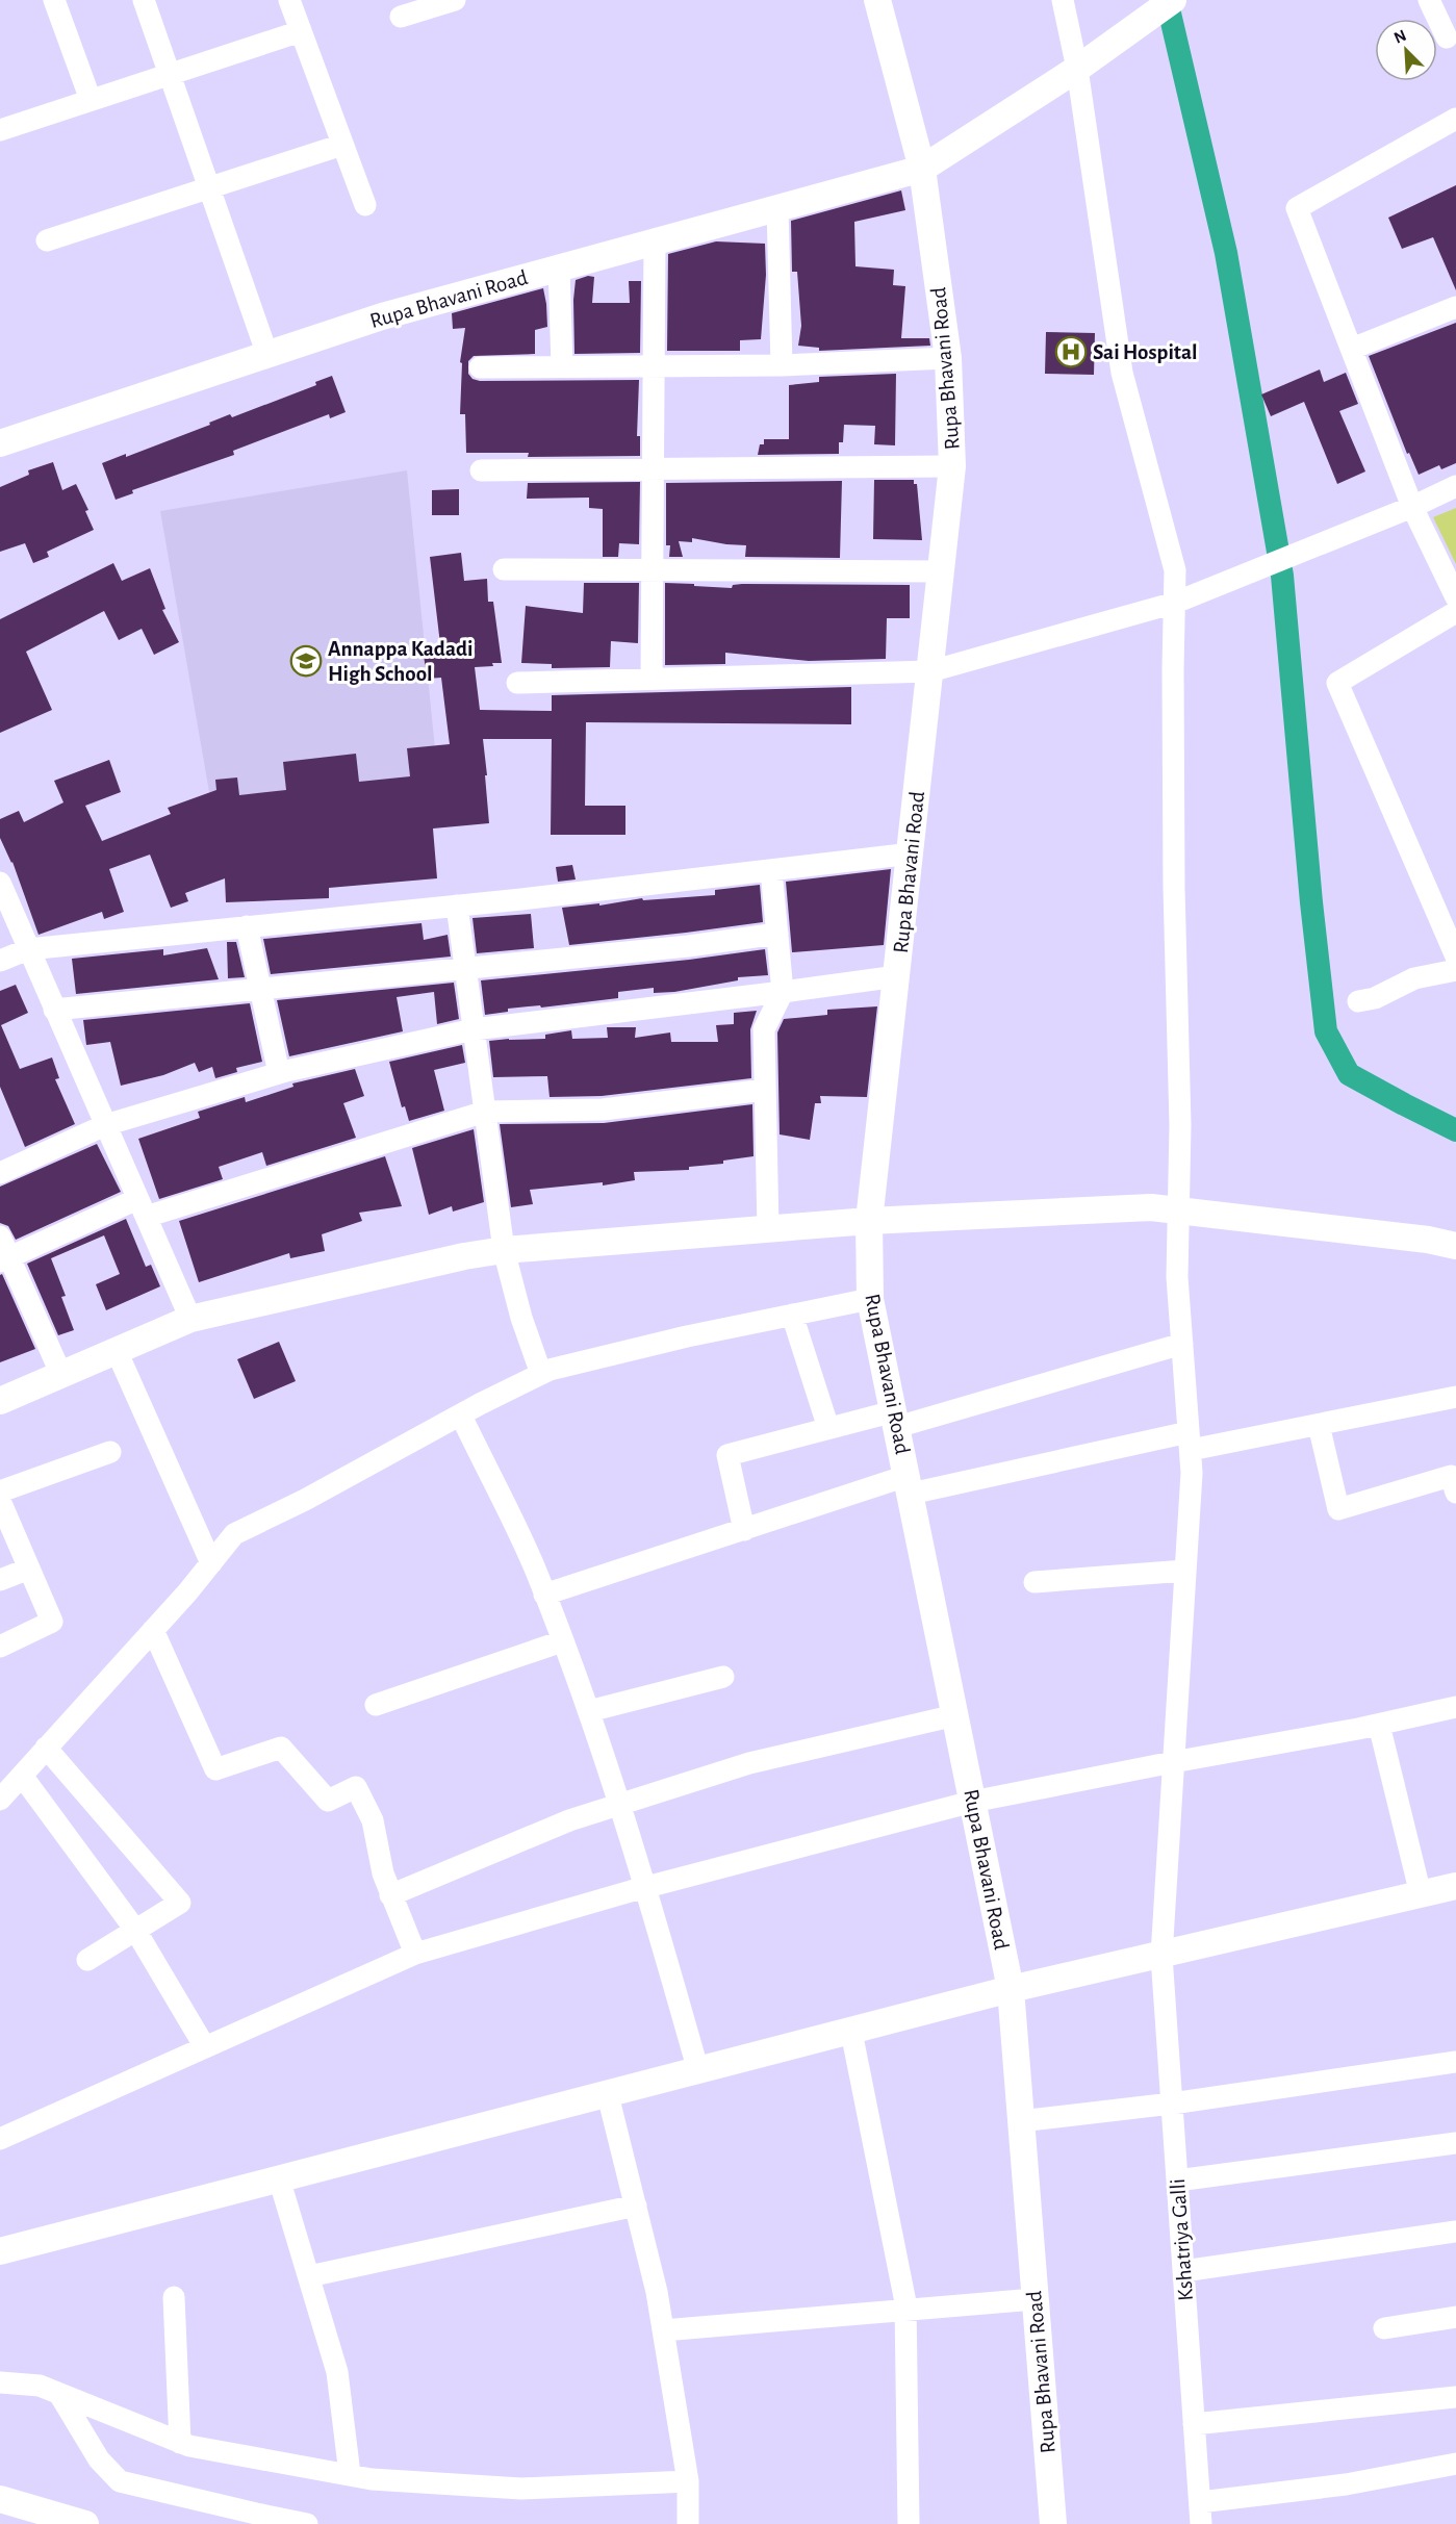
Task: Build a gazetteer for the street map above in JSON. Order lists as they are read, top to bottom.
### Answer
{
  "streets": {
    "street": ["Rupa Bhavani Road", "Kshatriya Galli"]
  },
  "places": {
    "hospital": ["Sai Hospital"],
    "school or university": ["Annappa Kadadi High School"]
  },
  "north": "top left"
}
